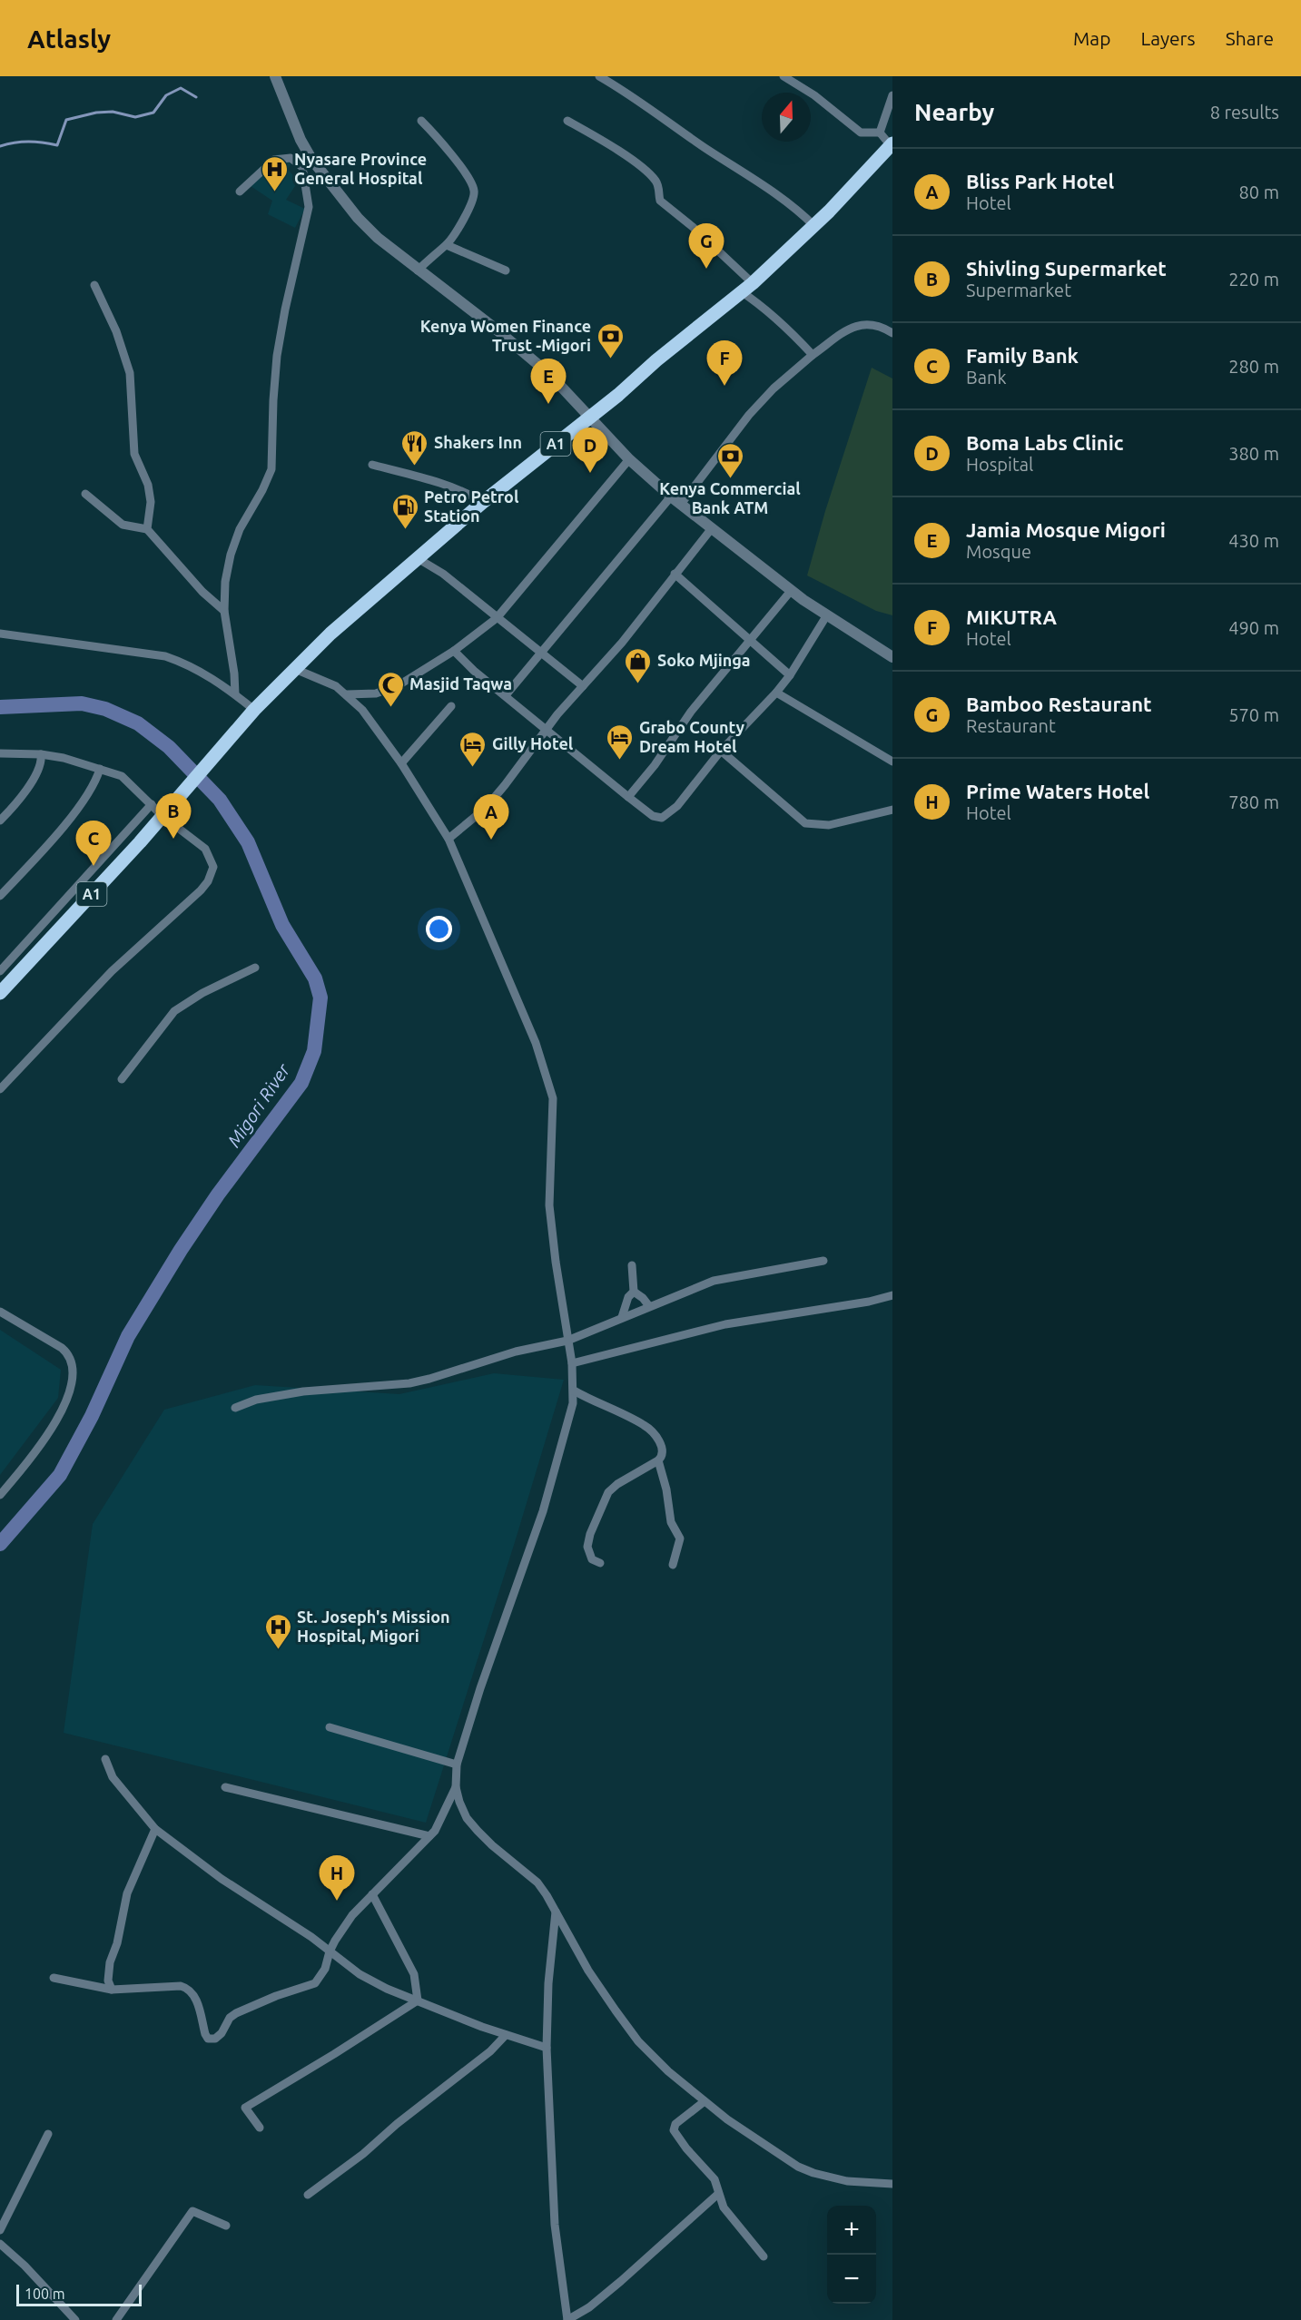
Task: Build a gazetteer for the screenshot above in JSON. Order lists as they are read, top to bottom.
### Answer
{
  "streets": {
    "highway": ["A1"]
  },
  "water": ["Migori River"],
  "places": {
    "hospital": ["Nyasare Province General Hospital", "St. Joseph's Mission Hospital, Migori"],
    "bank": ["Kenya Women Finance Trust -Migori", "Kenya Commercial Bank ATM"],
    "restaurant": ["Shakers Inn"],
    "fuel station": ["Petro Petrol Station"],
    "shop": ["Soko Mjinga"],
    "mosque": ["Masjid Taqwa"],
    "hotel": ["Grabo County Dream Hotel", "Gilly Hotel"]
  },
  "scale_bar": "100 m",
  "north": "top",
  "page": {
    "header": "Atlasly",
    "nav": ["Map", "Layers", "Share"],
    "heading": ["Nearby", "8 results"],
    "list": [
      {
        "mark": "A",
        "name": "Bliss Park Hotel",
        "note": "Hotel",
        "value": "80 m"
      },
      {
        "mark": "B",
        "name": "Shivling Supermarket",
        "note": "Supermarket",
        "value": "220 m"
      },
      {
        "mark": "C",
        "name": "Family Bank",
        "note": "Bank",
        "value": "280 m"
      },
      {
        "mark": "D",
        "name": "Boma Labs Clinic",
        "note": "Hospital",
        "value": "380 m"
      },
      {
        "mark": "E",
        "name": "Jamia Mosque Migori",
        "note": "Mosque",
        "value": "430 m"
      },
      {
        "mark": "F",
        "name": "MIKUTRA",
        "note": "Hotel",
        "value": "490 m"
      },
      {
        "mark": "G",
        "name": "Bamboo Restaurant",
        "note": "Restaurant",
        "value": "570 m"
      },
      {
        "mark": "H",
        "name": "Prime Waters Hotel",
        "note": "Hotel",
        "value": "780 m"
      }
    ],
    "pins": [
      "G",
      "F",
      "E",
      "D",
      "B",
      "A",
      "C",
      "H"
    ],
    "map_buttons": ["+", "−"],
    "scale": "100 m"
  }
}
